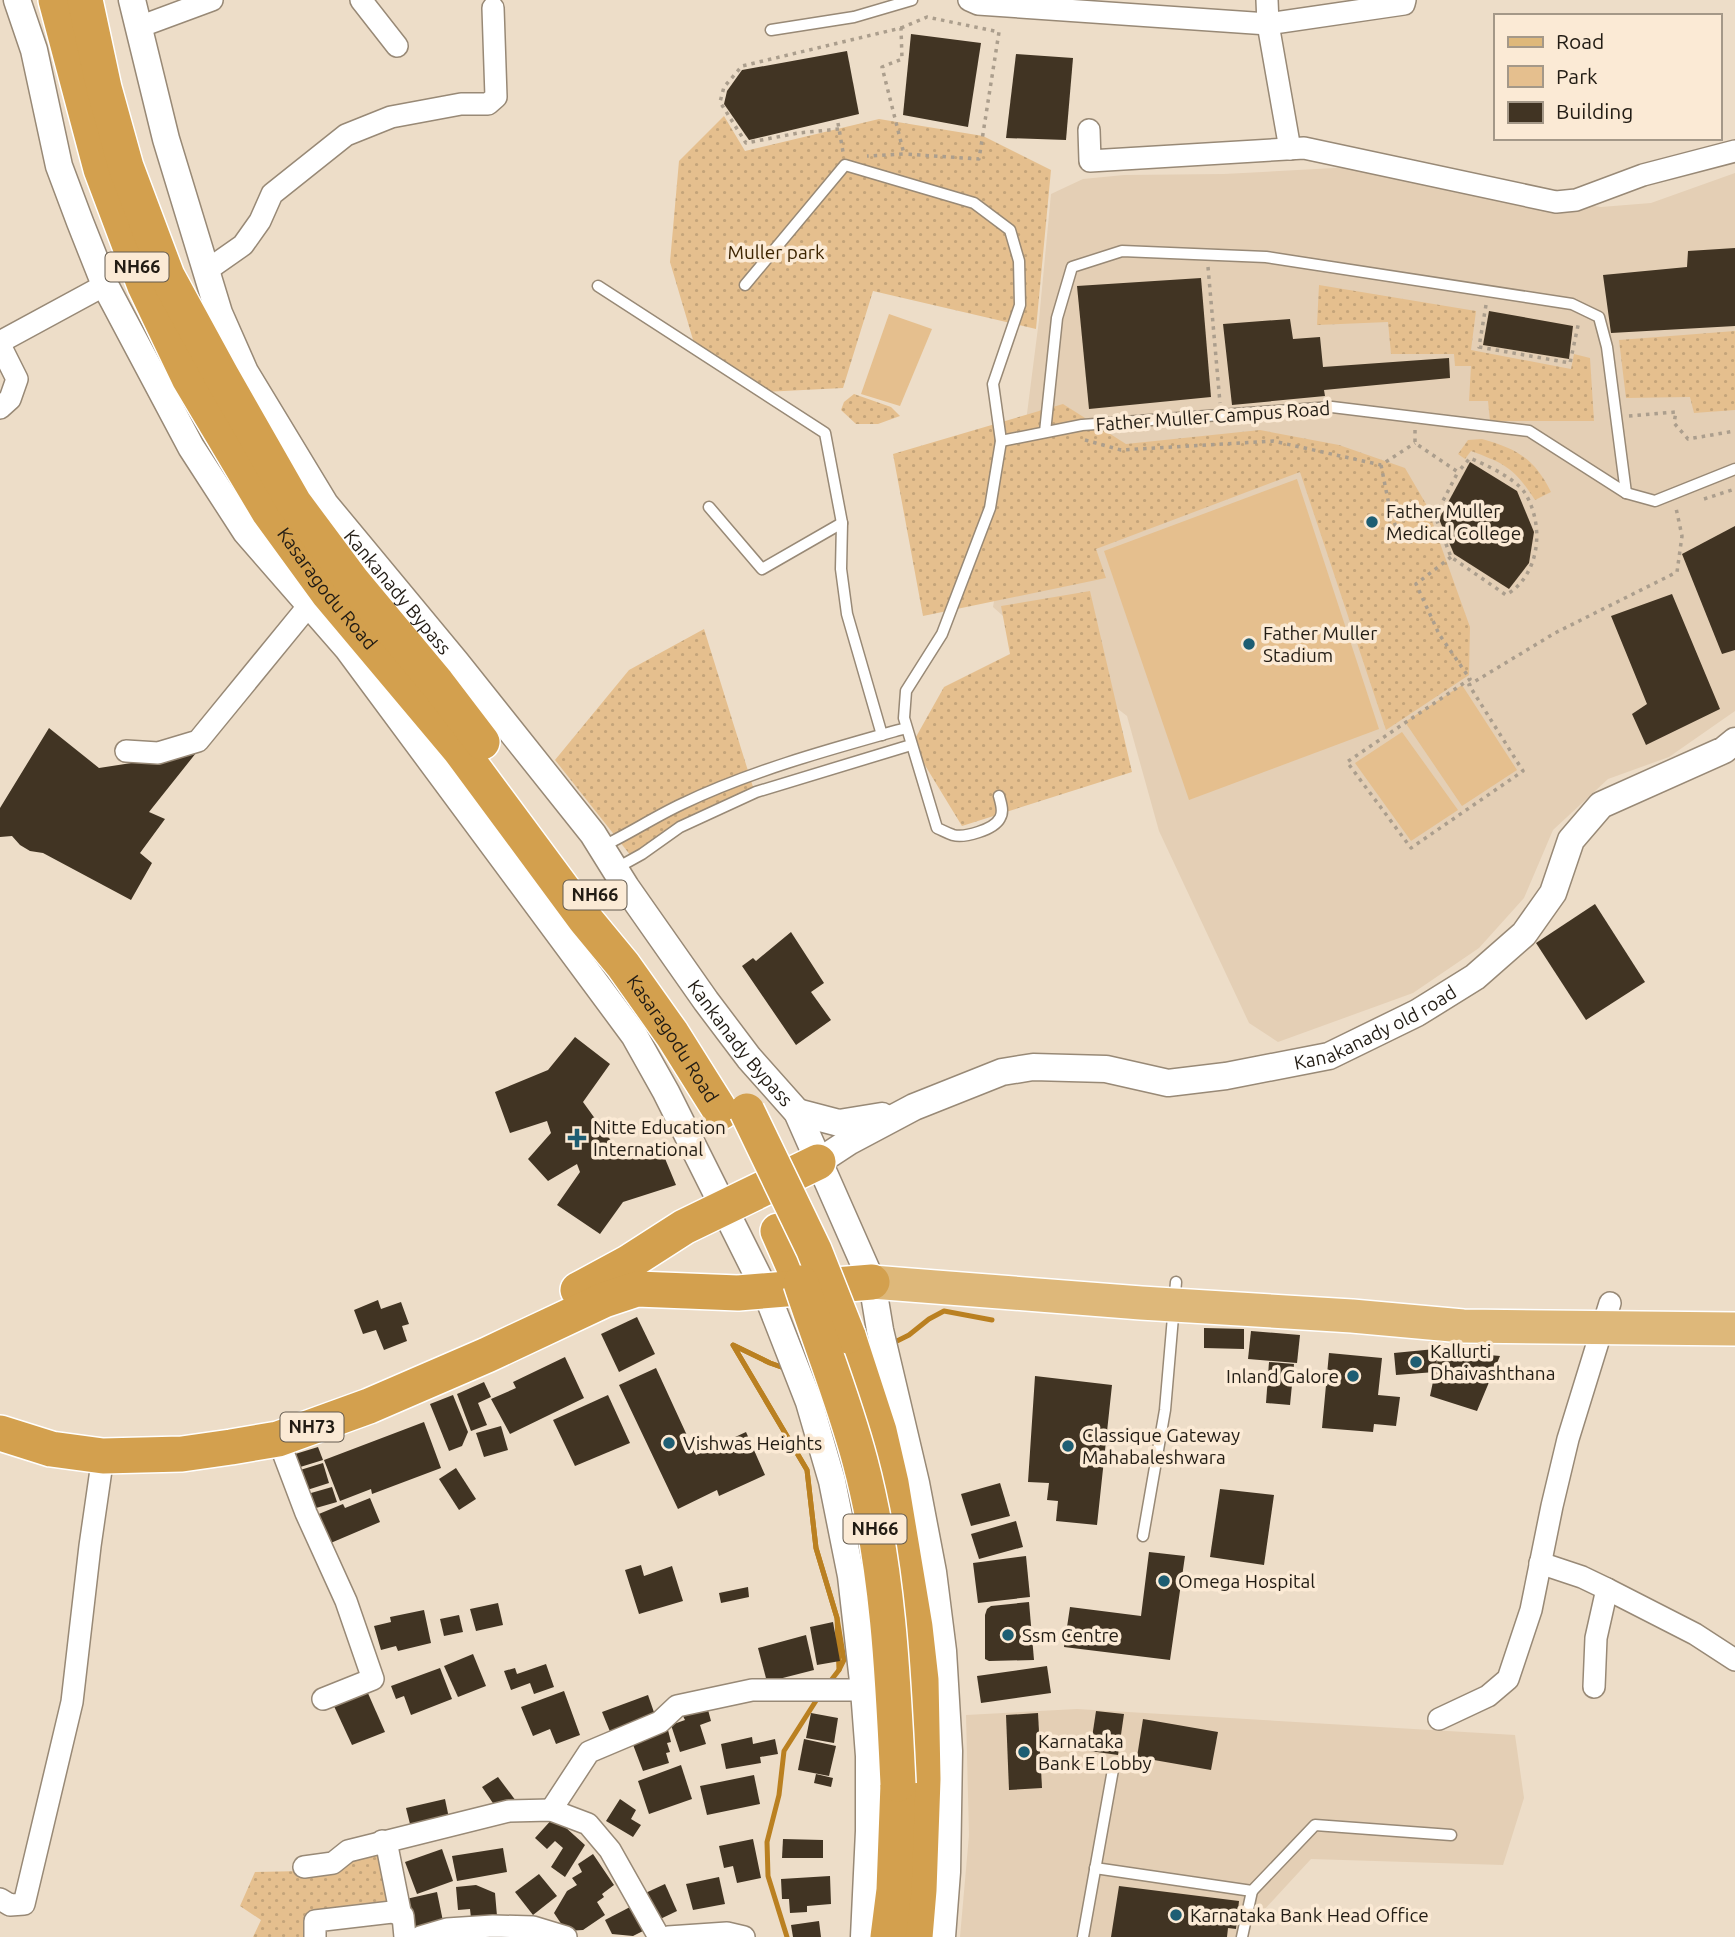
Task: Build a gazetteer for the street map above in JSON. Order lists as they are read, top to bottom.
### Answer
{
  "streets": {
    "highway": ["NH66", "Kasaragodu Road", "NH73"],
    "street": ["Kankanady Bypass", "Kanakanady old road"],
    "lane": ["Father Muller Campus Road"]
  },
  "crossings": [
    ["NH66", "Kasaragodu Road"]
  ],
  "parks": ["Muller park"],
  "places": {
    "other": [
      "Father Muller Medical College",
      "Father Muller Stadium",
      "Kallurti Dhaivashthana",
      "Inland Galore",
      "Vishwas Heights",
      "Classique Gateway Mahabaleshwara",
      "Omega Hospital",
      "Ssm Centre",
      "Karnataka Bank E Lobby",
      "Karnataka Bank Head Office"
    ],
    "health": ["Nitte Education International"]
  },
  "legend": ["Road", "Park", "Building"]
}
